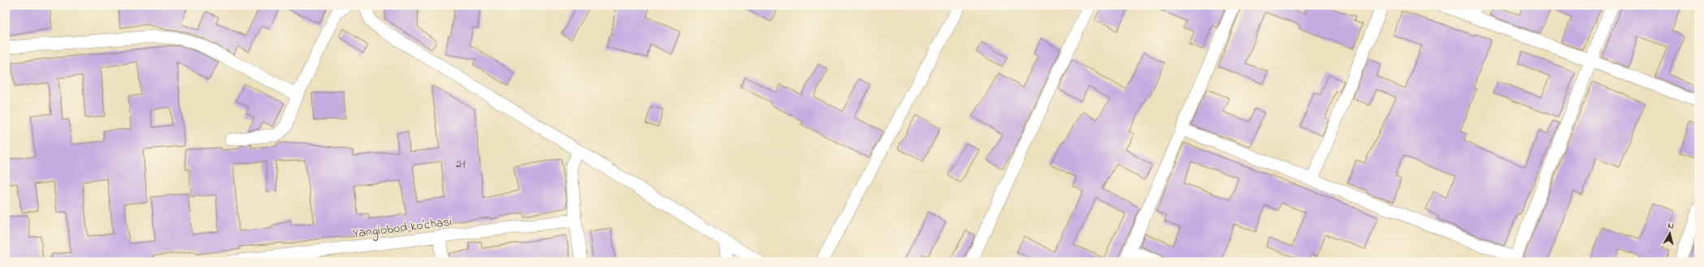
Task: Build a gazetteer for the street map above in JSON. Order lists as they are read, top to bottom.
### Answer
{
  "streets": {
    "street": ["Yangiobod ko'chasi"]
  },
  "house_numbers": ["21"],
  "north": "top"
}
